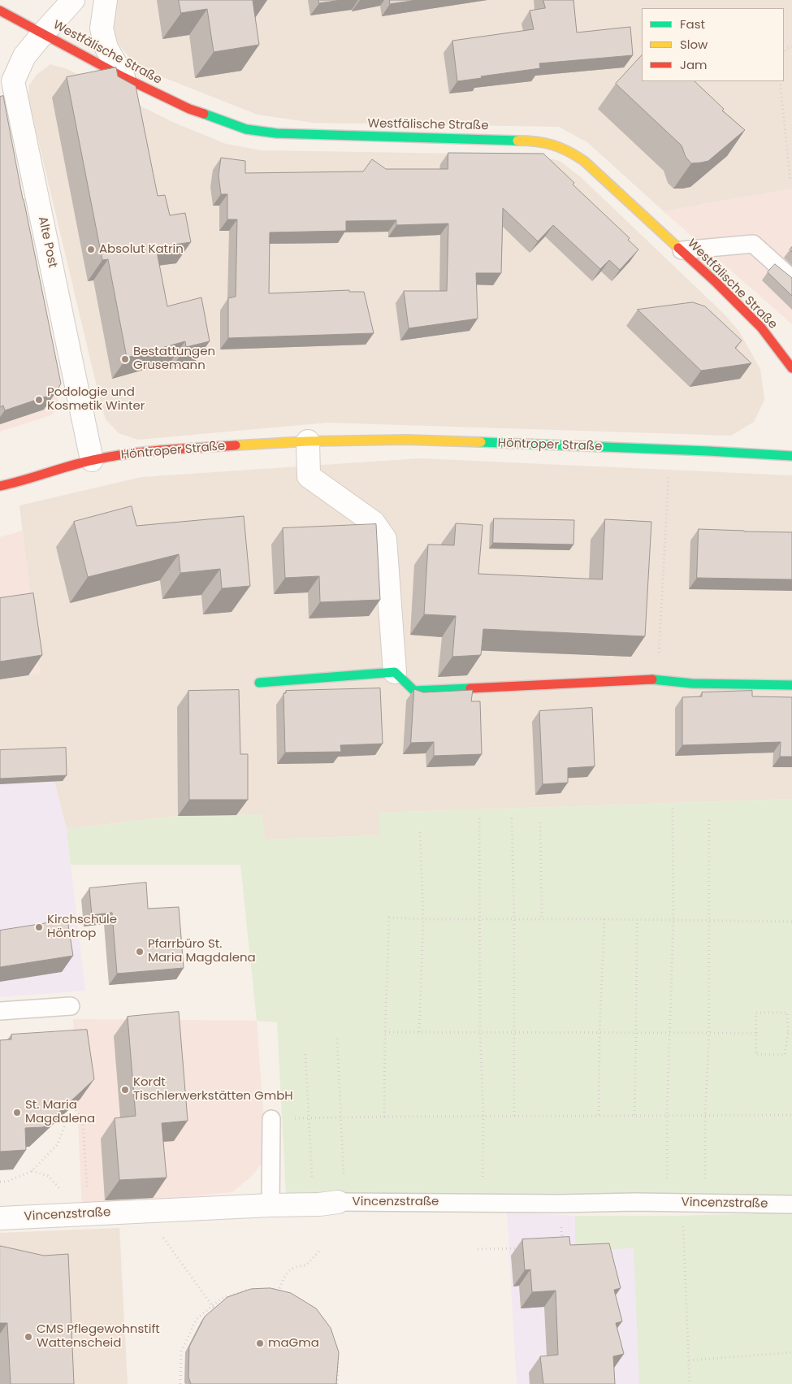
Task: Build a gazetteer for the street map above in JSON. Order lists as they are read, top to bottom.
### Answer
{
  "streets": {
    "street": [
      "Westfälische Straße",
      "Alte Post",
      "Höntroper Straße",
      "Vincenzstraße"
    ]
  },
  "crossings": [
    ["Westfälische Straße", "Alte Post"],
    ["Alte Post", "Höntroper Straße"]
  ],
  "places": [
    "Absolut Katrin",
    "Bestattungen Grusemann",
    "Podologie und Kosmetik Winter",
    "Kirchschule Höntrop",
    "Pfarrbüro St. Maria Magdalena",
    "Kordt Tischlerwerkstätten GmbH",
    "St. Maria Magdalena",
    "CMS Pflegewohnstift Wattenscheid",
    "maGma"
  ],
  "legend": ["Fast", "Slow", "Jam"]
}
